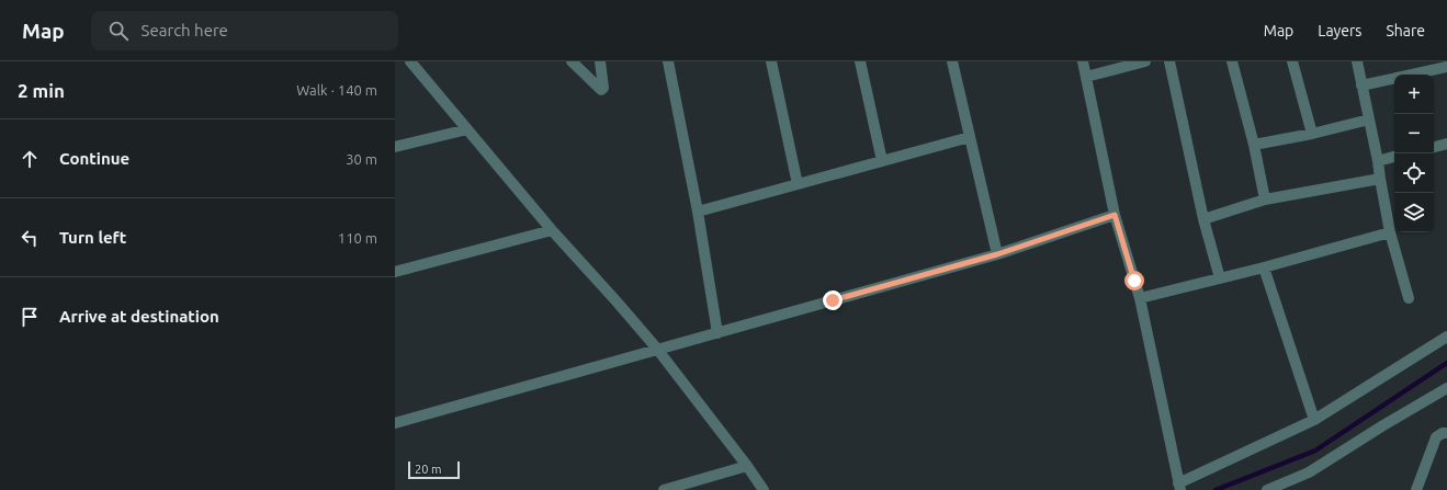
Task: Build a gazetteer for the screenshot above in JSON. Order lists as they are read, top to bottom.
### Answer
{
  "scale_bar": "20 m",
  "page": {
    "header": "Map",
    "search": "Search here",
    "nav": ["Map", "Layers", "Share"],
    "heading": ["2 min", "Walk · 140 m"],
    "map_buttons": ["+", "−"],
    "list": [
      ["Continue", "30 m"],
      ["Turn left", "110 m"],
      "Arrive at destination"
    ],
    "scale": "20 m"
  }
}
